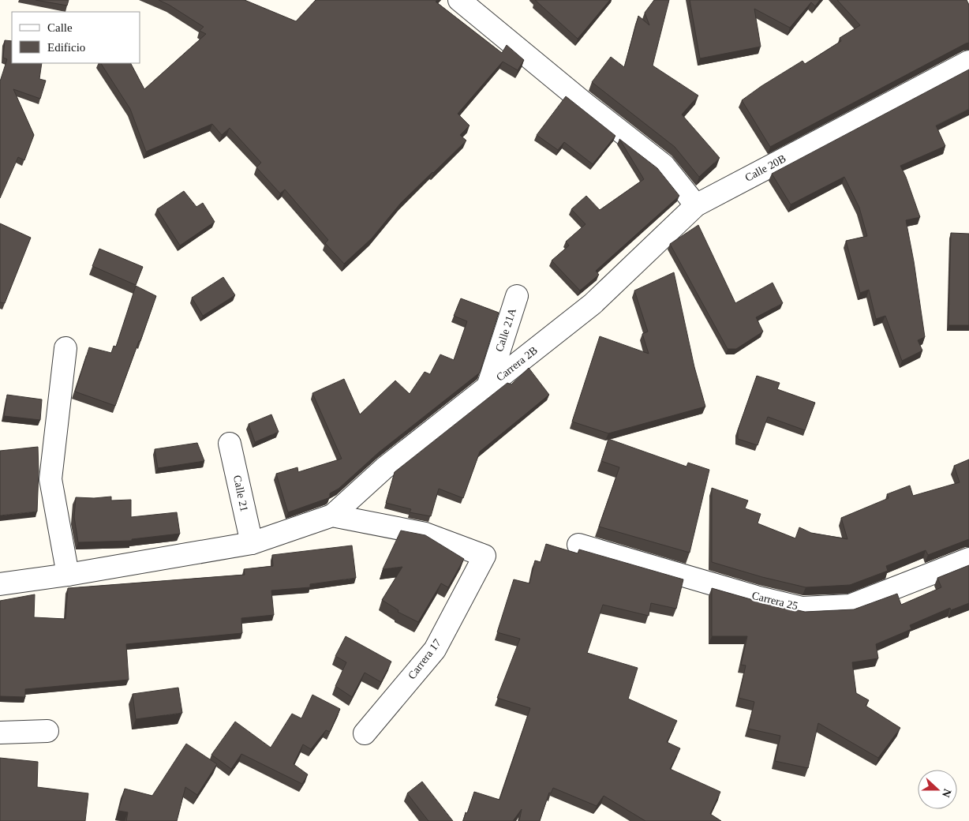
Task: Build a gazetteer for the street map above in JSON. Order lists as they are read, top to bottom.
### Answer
{
  "streets": {
    "street": [
      "Calle 20B",
      "Calle 21A",
      "Carrera 2B",
      "Calle 21",
      "Carrera 25",
      "Carrera 17"
    ]
  },
  "crossings": [
    ["Calle 20B", "Carrera 2B"],
    ["Calle 21A", "Carrera 2B"],
    ["Carrera 2B", "Carrera 17"]
  ],
  "legend": ["Calle", "Edificio"],
  "north": "right"
}
